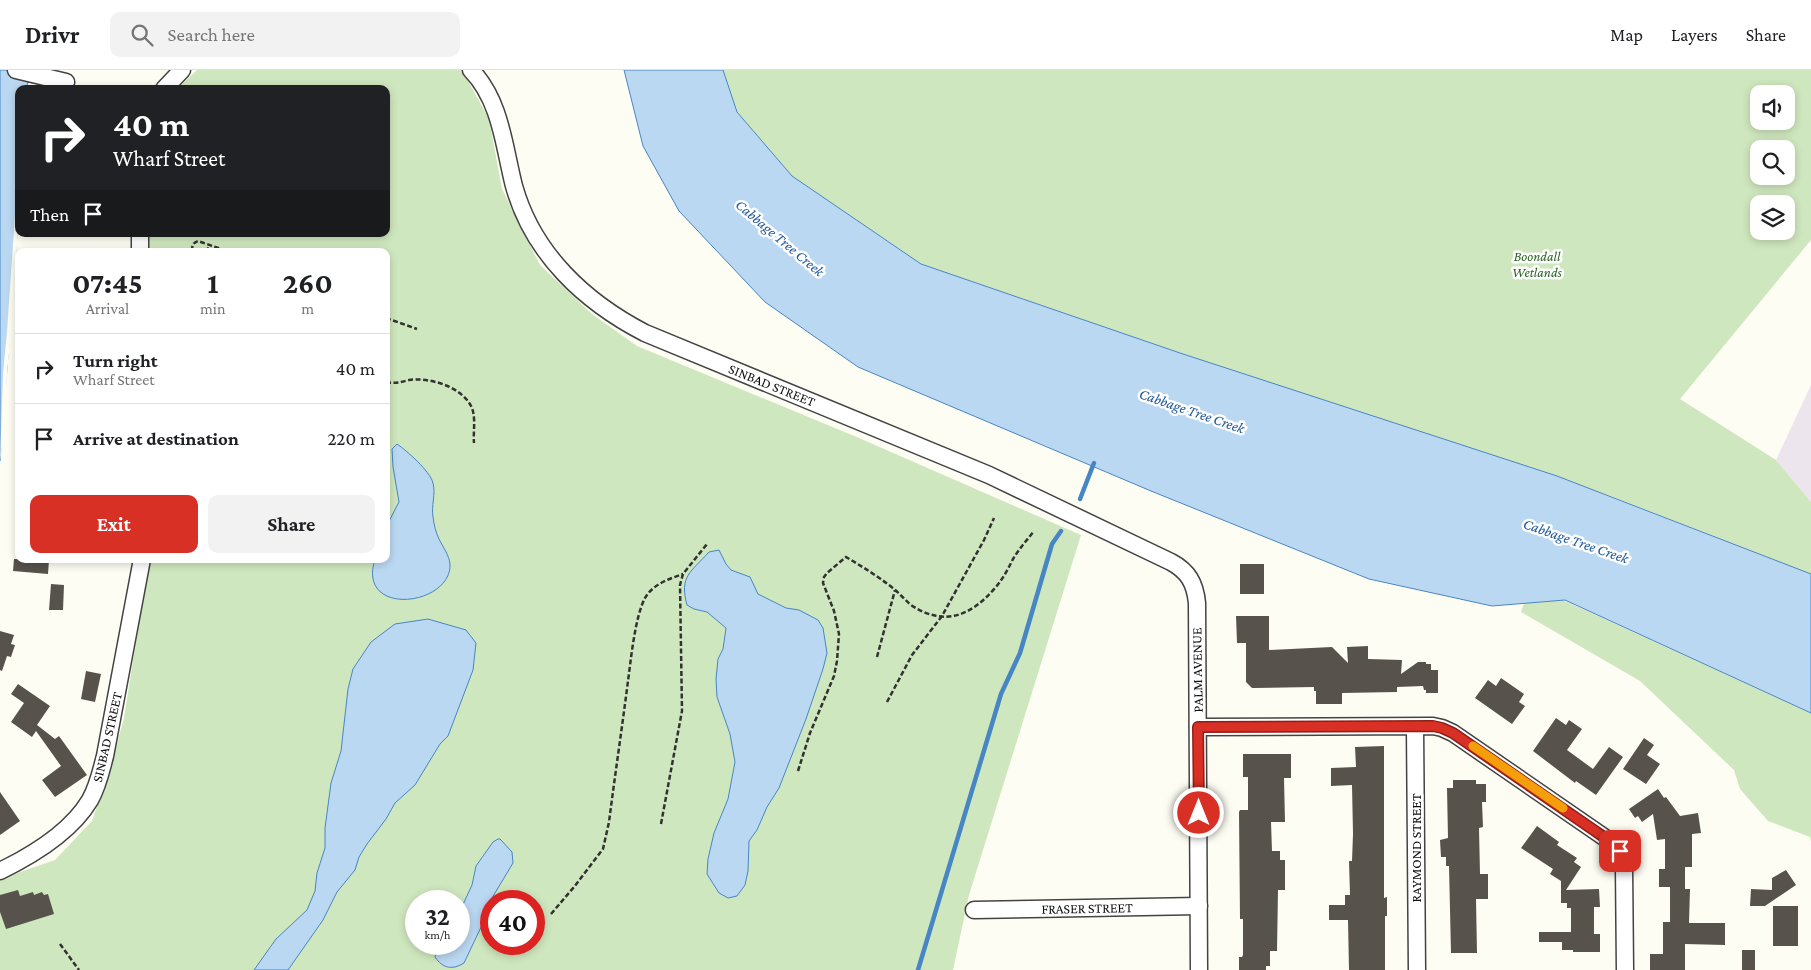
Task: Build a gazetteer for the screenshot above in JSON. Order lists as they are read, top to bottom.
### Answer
{
  "streets": {
    "street": [
      "SINBAD STREET",
      "PALM AVENUE",
      "RAYMOND STREET",
      "FRASER STREET"
    ]
  },
  "crossings": [
    ["SINBAD STREET", "PALM AVENUE"],
    ["PALM AVENUE", "FRASER STREET"]
  ],
  "water": ["Cabbage Tree Creek"],
  "parks": ["Boondall Wetlands"],
  "page": {
    "header": "Drivr",
    "search": "Search here",
    "nav": ["Map", "Layers", "Share"],
    "turn": ["40 m", "Wharf Street"],
    "then": "Then",
    "eta": [
      "07:45",
      "Arrival",
      "1",
      "min",
      "260",
      "m"
    ],
    "list": [
      {
        "name": "Turn right",
        "note": "Wharf Street",
        "value": "40 m"
      },
      {
        "name": "Arrive at destination",
        "value": "220 m"
      }
    ],
    "buttons": ["Exit", "Share"],
    "speed": "32 km/h",
    "limit": "40"
  }
}
